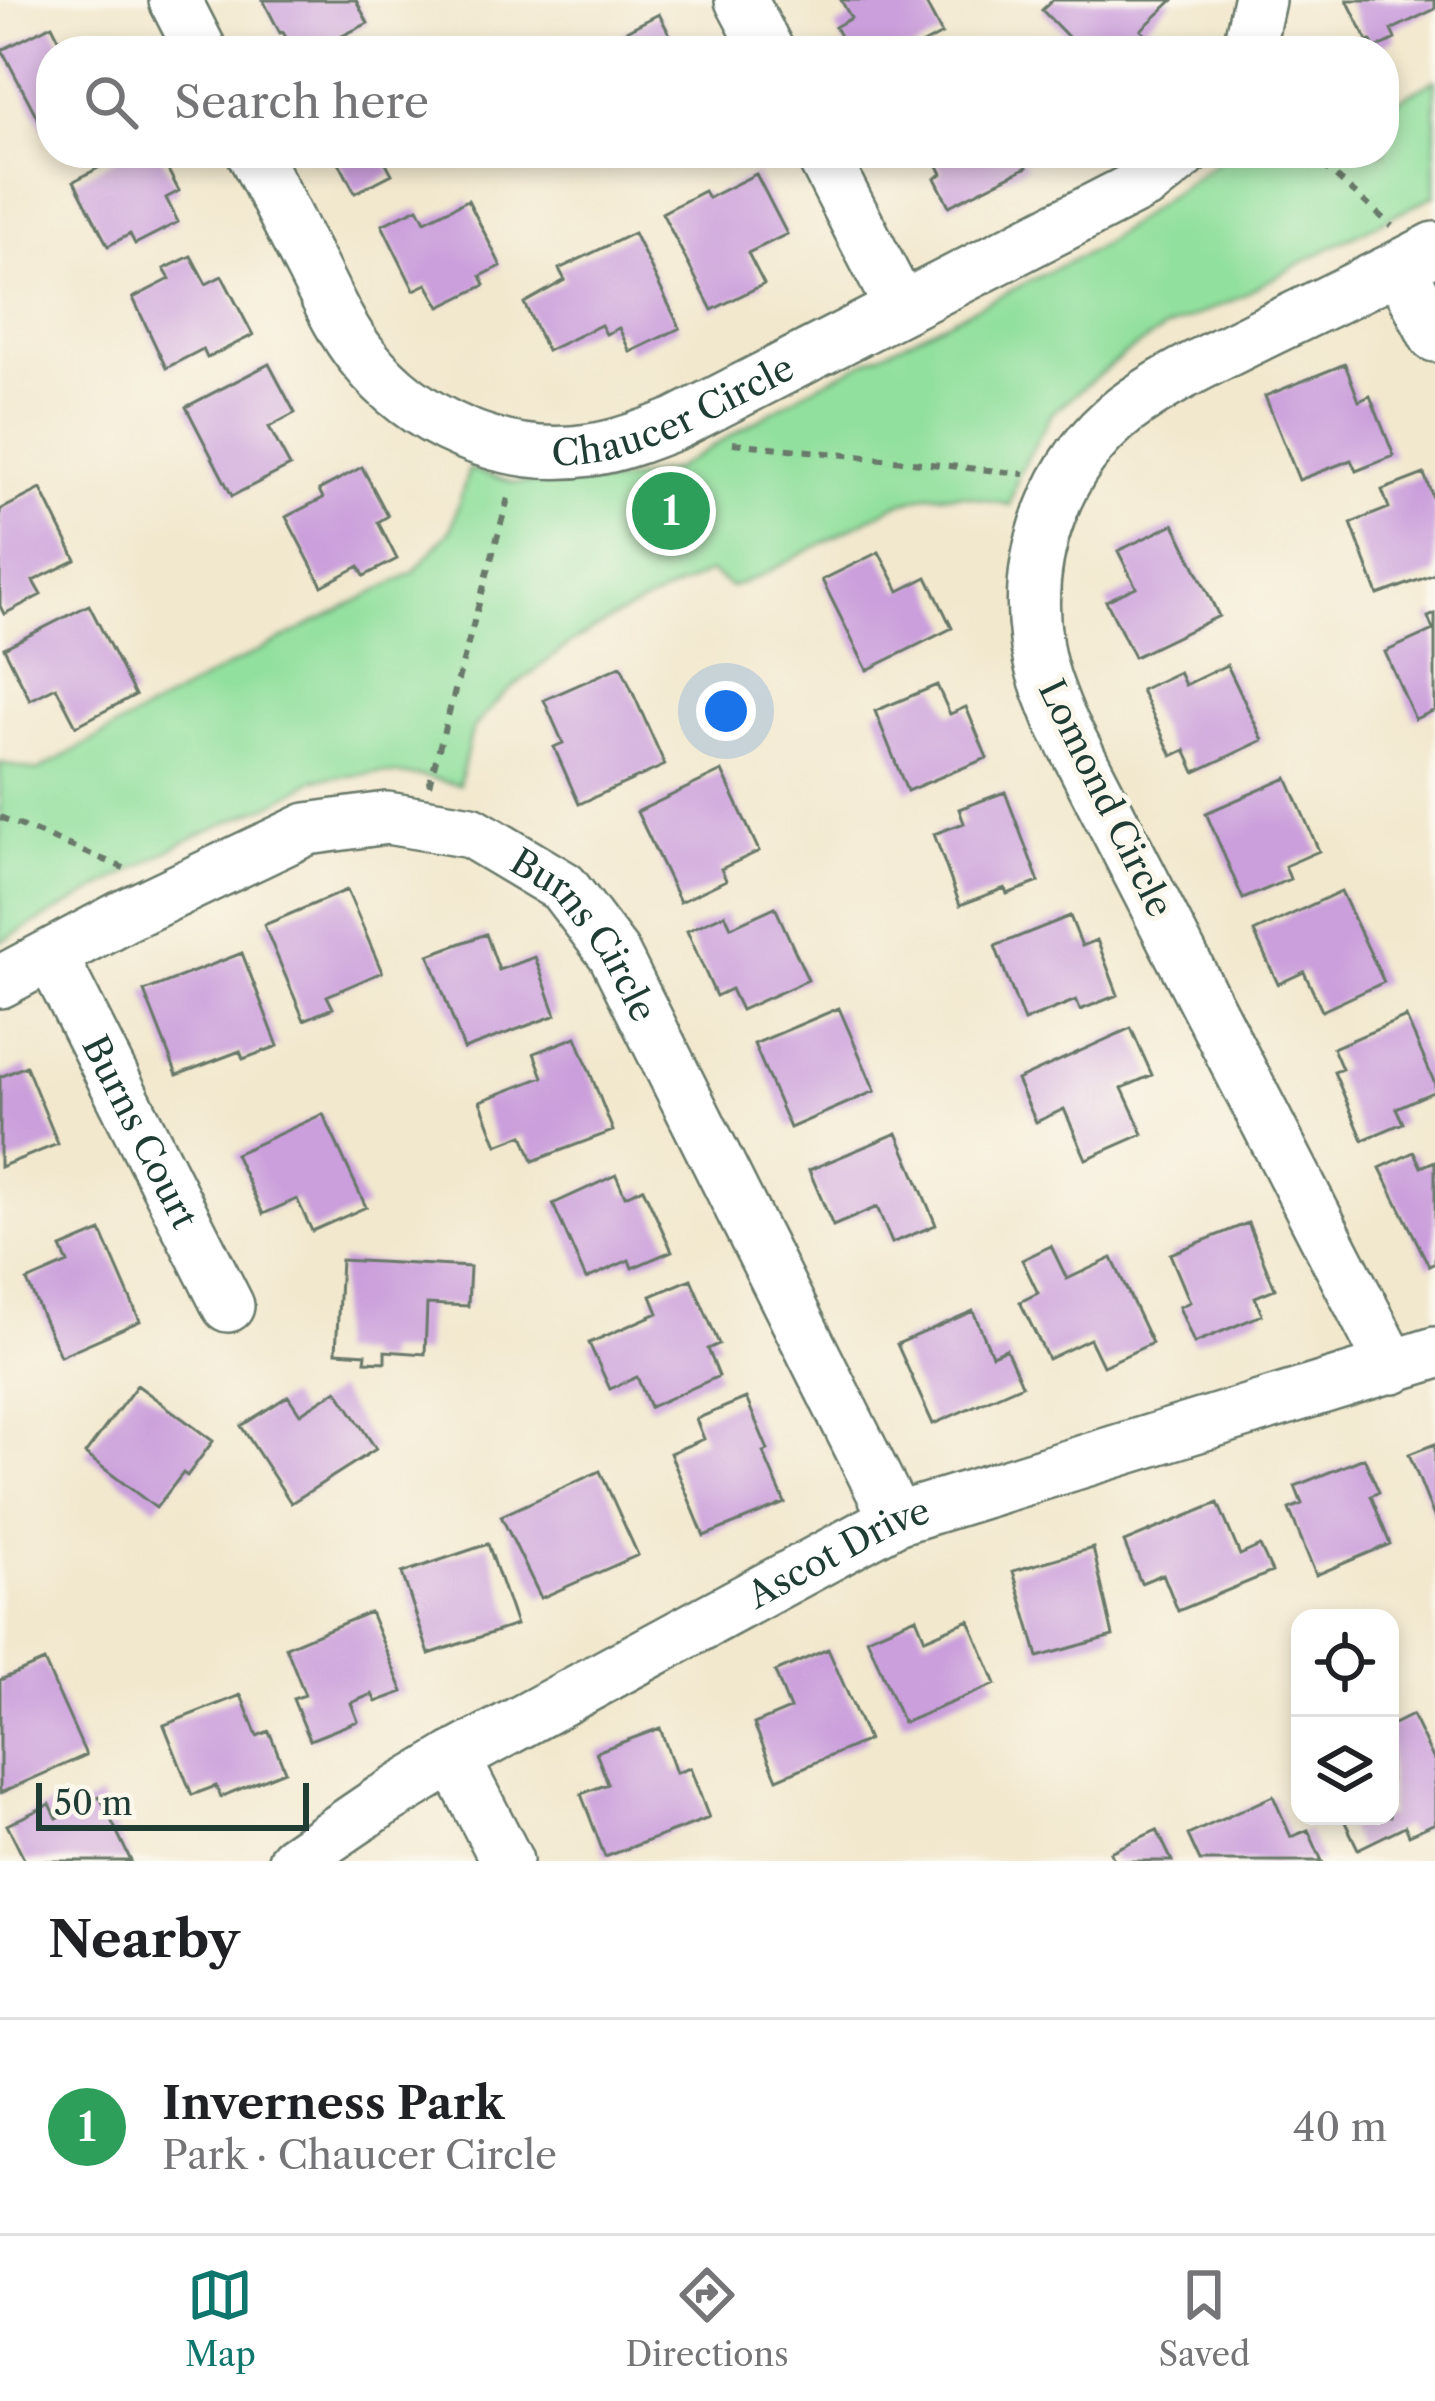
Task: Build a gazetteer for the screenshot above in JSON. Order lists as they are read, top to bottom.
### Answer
{
  "streets": {
    "street": [
      "Chaucer Circle",
      "Lomond Circle",
      "Burns Circle",
      "Burns Court",
      "Ascot Drive"
    ]
  },
  "crossings": [
    ["Lomond Circle", "Ascot Drive"],
    ["Burns Circle", "Burns Court"],
    ["Burns Circle", "Ascot Drive"]
  ],
  "scale_bar": "50 m",
  "page": {
    "search": "Search here",
    "pins": "1",
    "scale": "50 m",
    "heading": "Nearby",
    "list": [
      {
        "mark": "1",
        "name": "Inverness Park",
        "note": "Park · Chaucer Circle",
        "value": "40 m"
      }
    ],
    "nav": ["Map", "Directions", "Saved"]
  }
}
